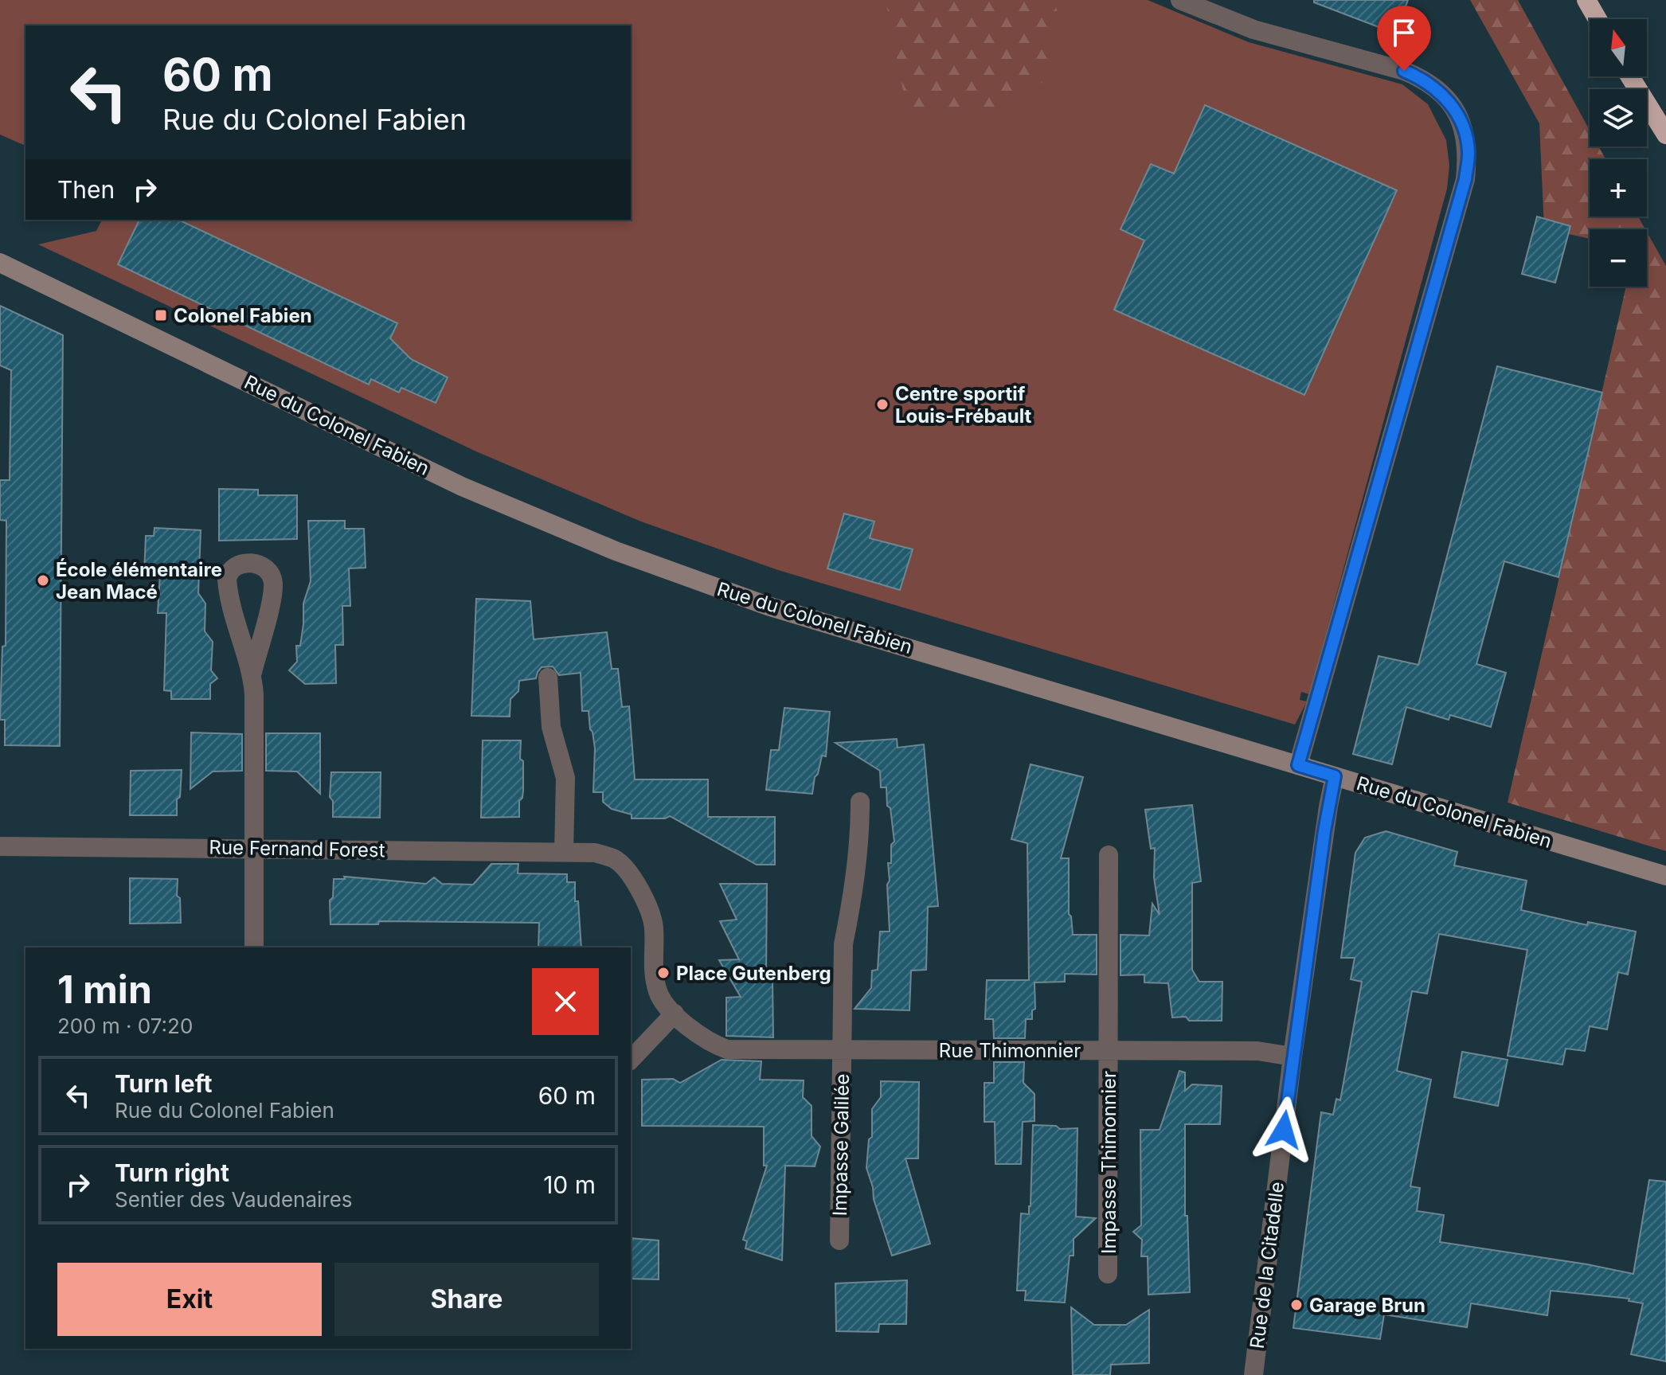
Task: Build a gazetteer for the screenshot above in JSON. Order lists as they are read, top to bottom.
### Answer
{
  "streets": {
    "street": [
      "Rue du Colonel Fabien",
      "Rue Fernand Forest",
      "Rue Thimonnier",
      "Impasse Galilée",
      "Impasse Thimonnier",
      "Rue de la Citadelle"
    ]
  },
  "crossings": [
    ["Rue du Colonel Fabien", "Rue de la Citadelle"],
    ["Rue Fernand Forest", "Rue Thimonnier"],
    ["Rue Thimonnier", "Impasse Galilée"],
    ["Rue Thimonnier", "Impasse Thimonnier"],
    ["Rue Thimonnier", "Rue de la Citadelle"]
  ],
  "places": {
    "transit": ["Colonel Fabien"],
    "other": [
      "Centre sportif Louis-Frébault",
      "École élémentaire Jean Macé",
      "Place Gutenberg",
      "Garage Brun"
    ]
  },
  "north": "top",
  "page": {
    "map_buttons": ["+", "−"],
    "turn": ["60 m", "Rue du Colonel Fabien"],
    "then": "Then",
    "heading": ["1 min", "200 m · 07:20"],
    "list": [
      {
        "name": "Turn left",
        "note": "Rue du Colonel Fabien",
        "value": "60 m"
      },
      {
        "name": "Turn right",
        "note": "Sentier des Vaudenaires",
        "value": "10 m"
      }
    ],
    "buttons": ["Exit", "Share"]
  }
}
